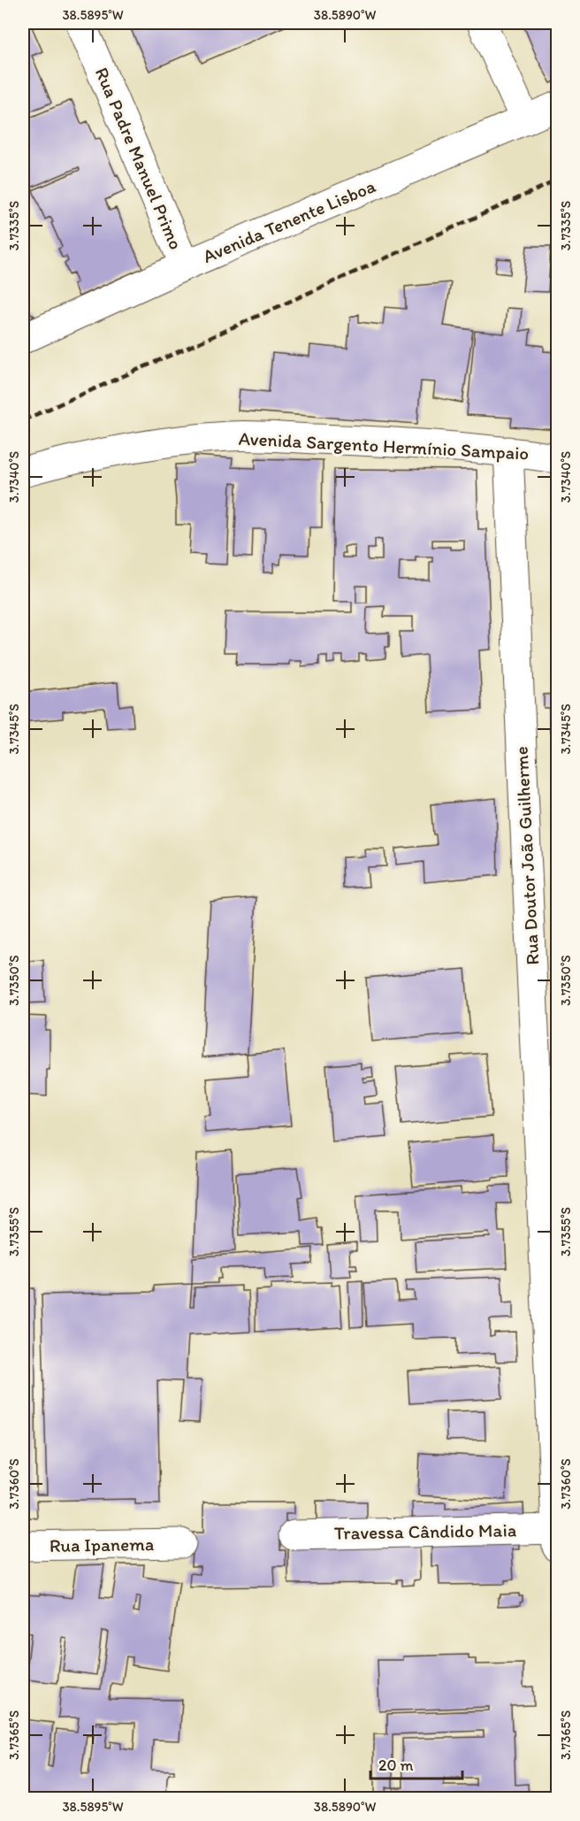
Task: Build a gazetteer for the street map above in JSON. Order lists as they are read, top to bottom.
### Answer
{
  "streets": {
    "street": [
      "Rua Padre Manuel Primo",
      "Avenida Tenente Lisboa",
      "Avenida Sargento Hermínio Sampaio",
      "Rua Doutor João Guilherme",
      "Travessa Cândido Maia",
      "Rua Ipanema"
    ]
  },
  "crossings": [
    ["Rua Padre Manuel Primo", "Avenida Tenente Lisboa"],
    ["Avenida Sargento Hermínio Sampaio", "Rua Doutor João Guilherme"],
    ["Rua Doutor João Guilherme", "Travessa Cândido Maia"]
  ],
  "scale_bar": "20 m",
  "coordinates": [
    "38.5895°W",
    "38.5890°W",
    "3.7335°S",
    "3.7340°S",
    "3.7345°S",
    "3.7350°S",
    "3.7355°S",
    "3.7360°S",
    "3.7365°S"
  ]
}
